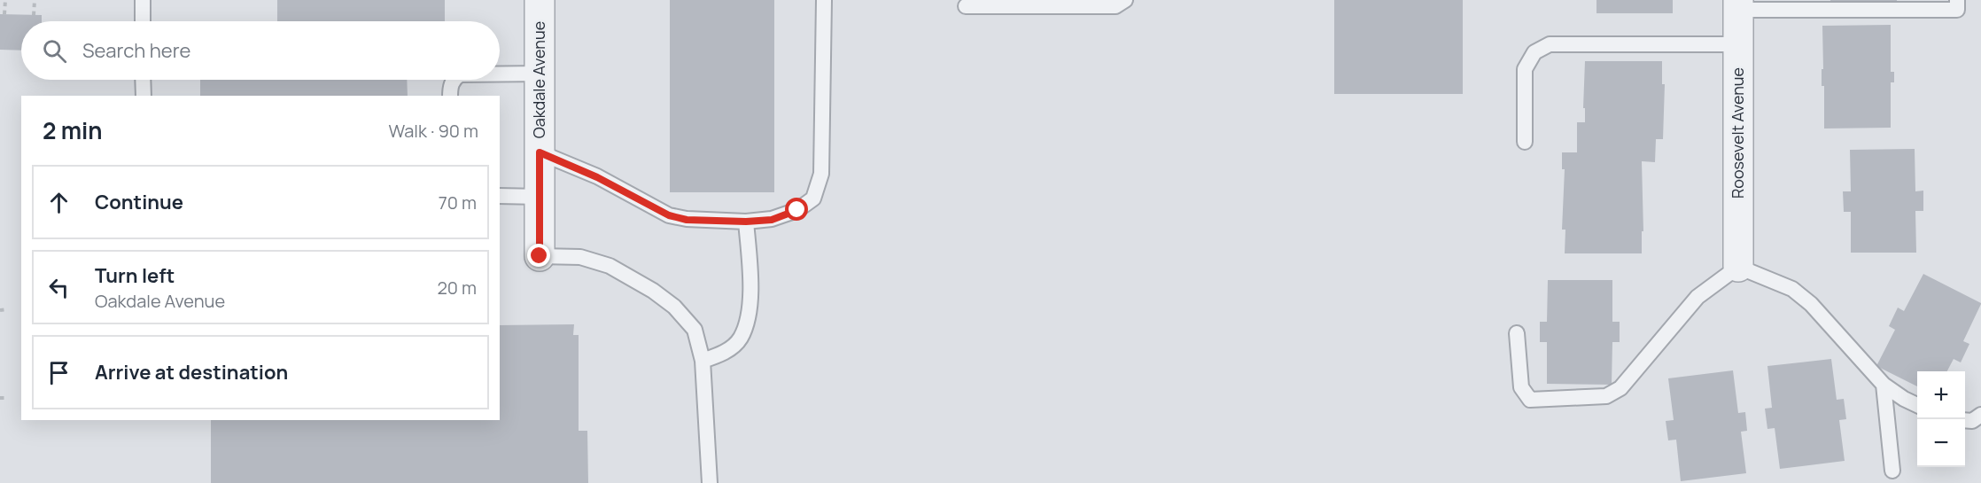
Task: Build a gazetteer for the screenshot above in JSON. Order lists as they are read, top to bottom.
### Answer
{
  "streets": {
    "street": ["Oakdale Avenue", "Roosevelt Avenue"]
  },
  "page": {
    "search": "Search here",
    "heading": ["2 min", "Walk · 90 m"],
    "list": [
      ["Continue", "70 m"],
      ["Turn left", "Oakdale Avenue", "20 m"],
      "Arrive at destination"
    ],
    "map_buttons": ["+", "−"]
  }
}
